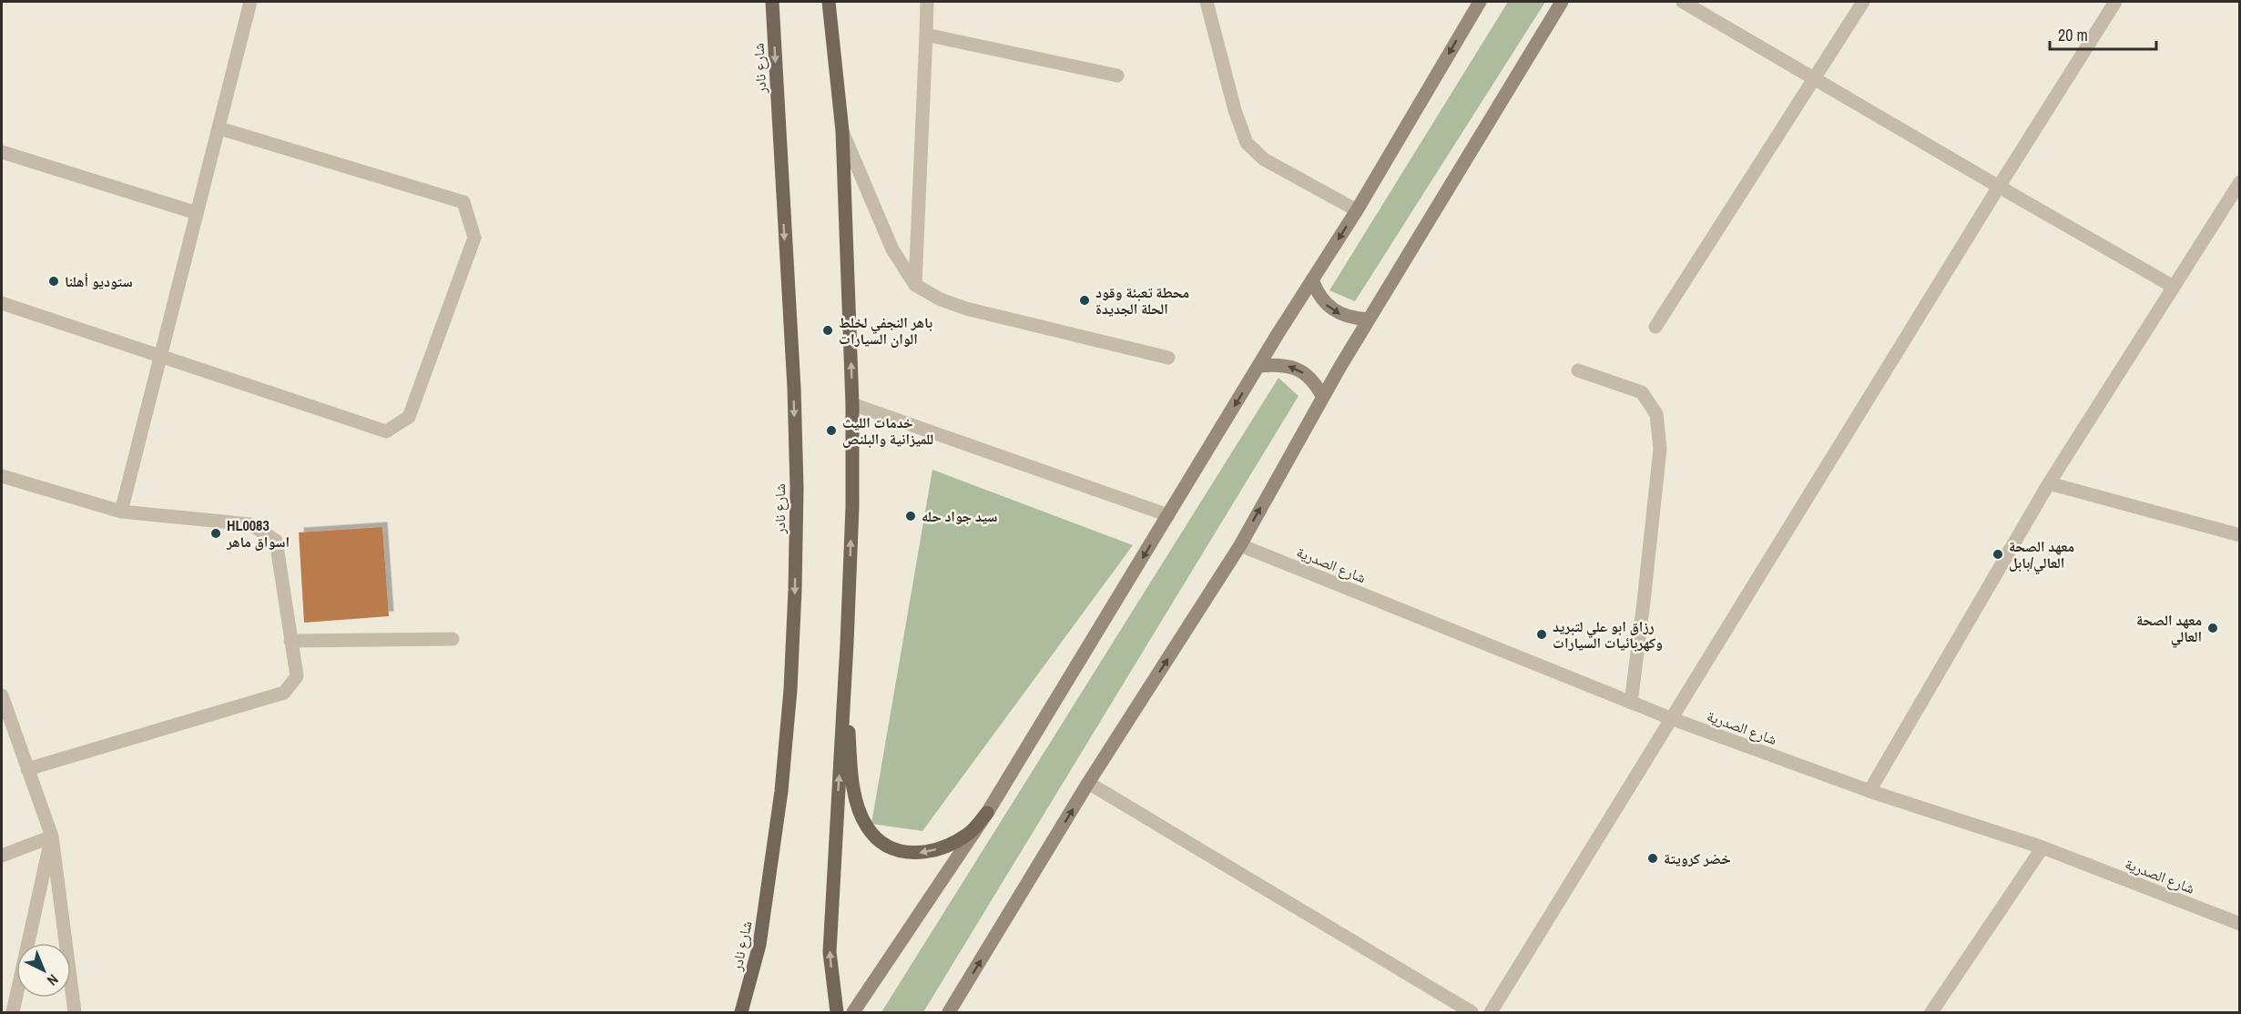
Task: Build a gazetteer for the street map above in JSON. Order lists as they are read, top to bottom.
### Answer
{
  "streets": {
    "main road": ["شارع نادر"],
    "street": ["شارع الصدرية"]
  },
  "places": [
    "ستوديو أهلنا",
    "محطة تعبئة وقود الحلة الجديدة",
    "باهر النجفي لخلط الوان السيارات",
    "خدمات الليث للميزانية والبلنص",
    "سيد جواد حله",
    "HL0083 اسواق ماهر",
    "معهد الصحة العالي/بابل",
    "معهد الصحة العالي",
    "رزاق ابو علي لتبريد وكهربائيات السيارات",
    "خضر كرويتة"
  ],
  "scale_bar": "20 m",
  "north": "bottom right"
}
